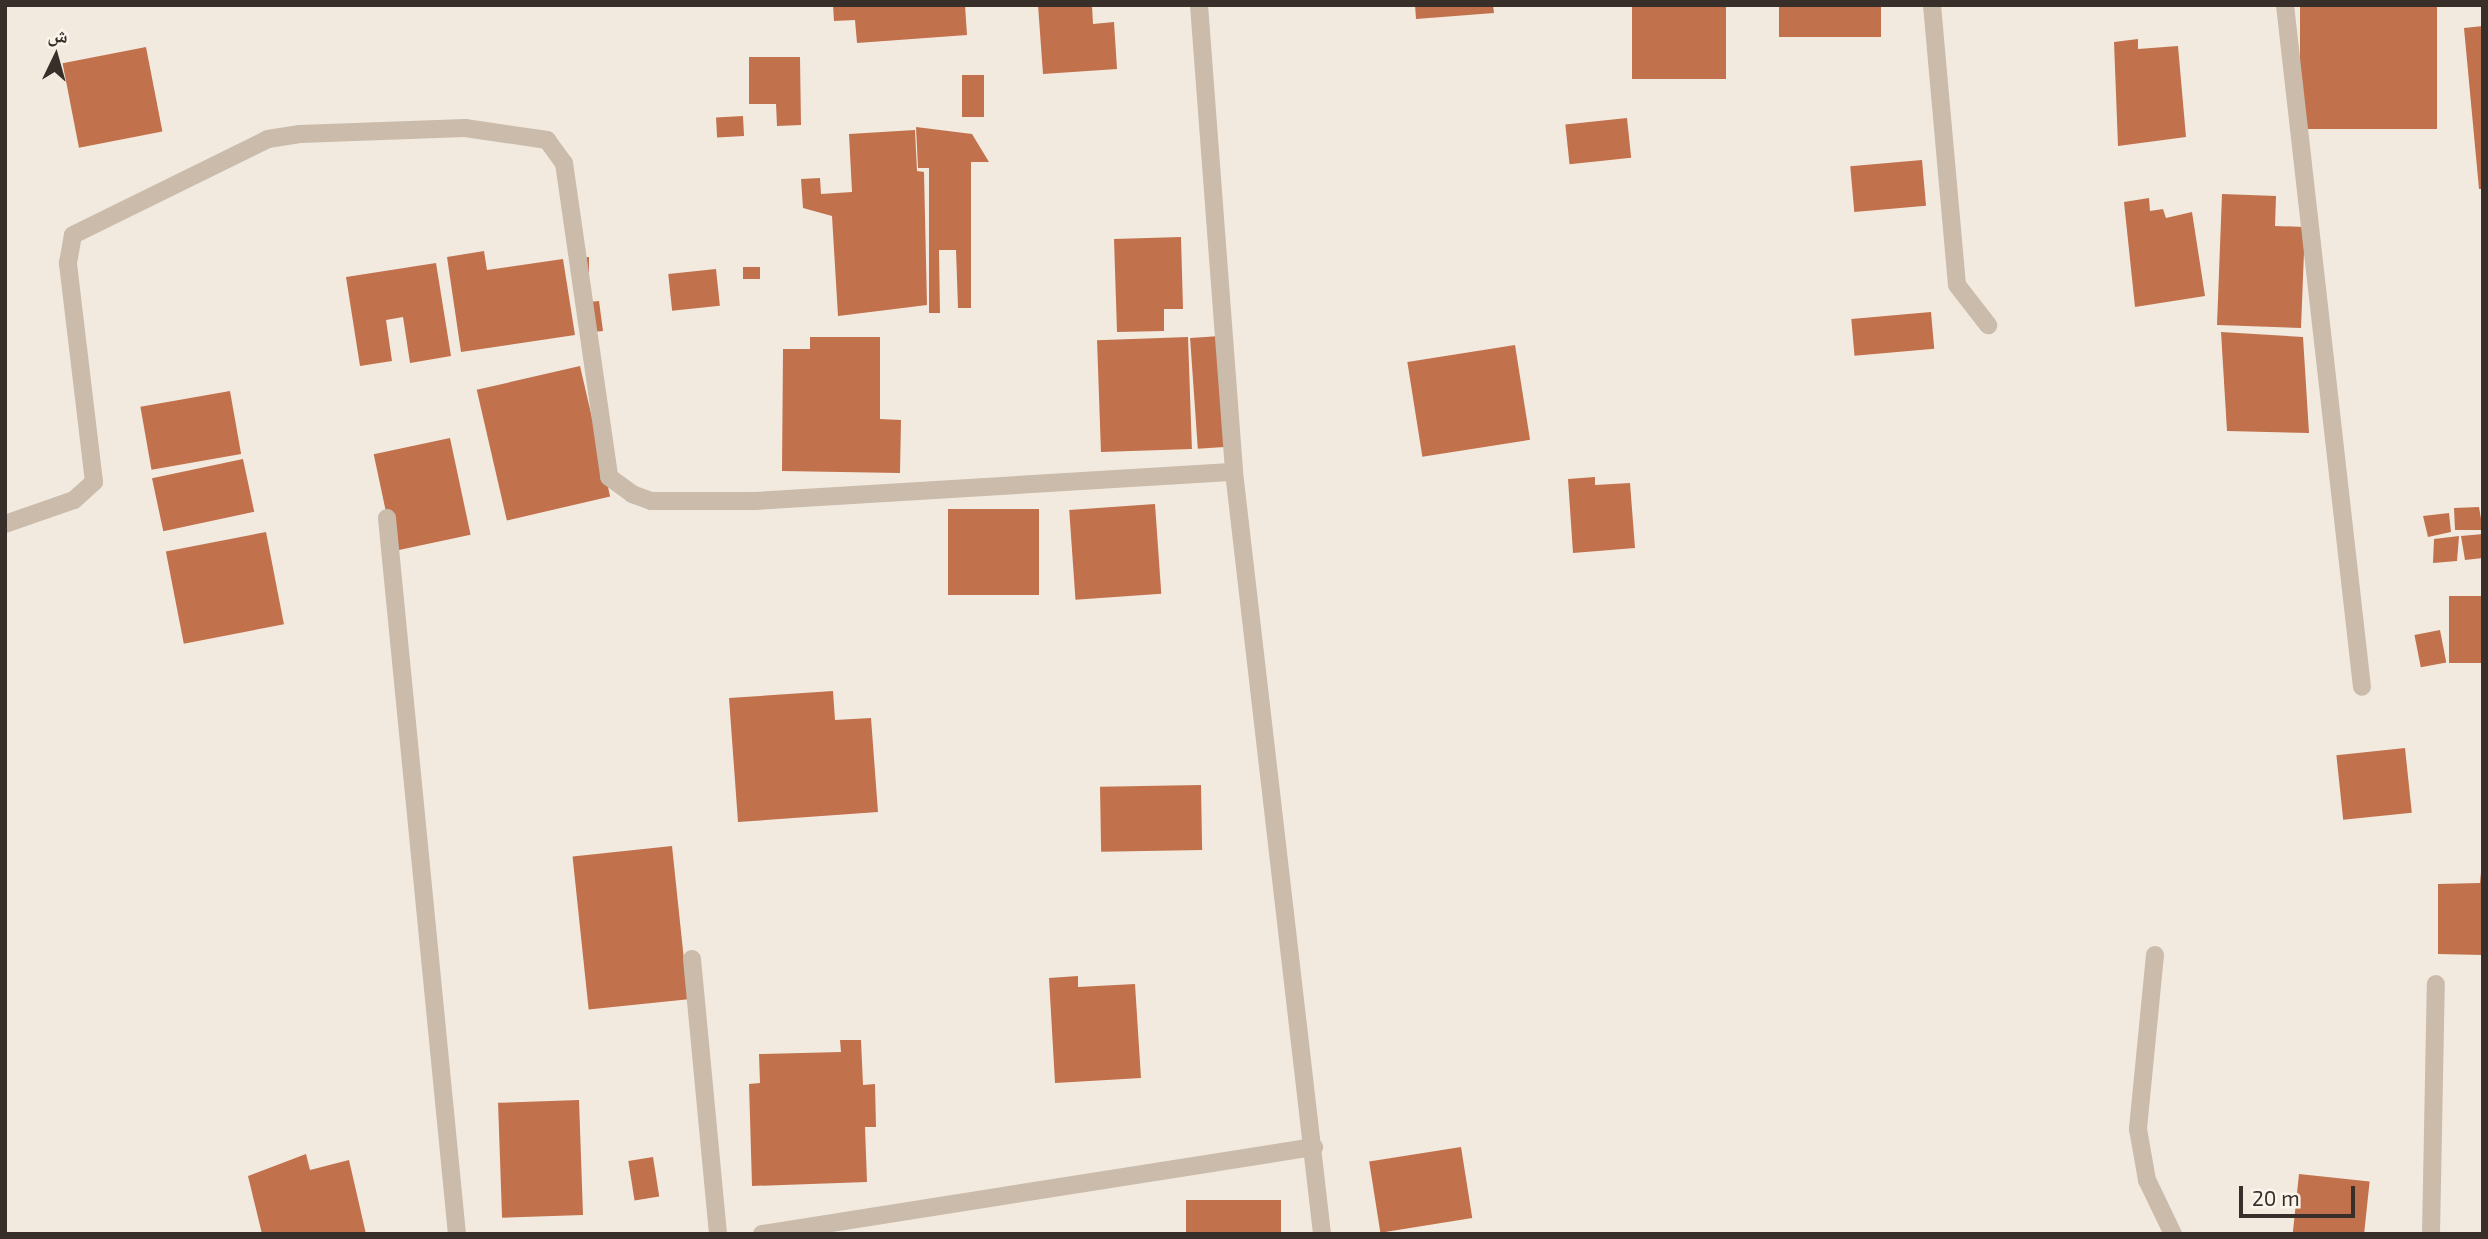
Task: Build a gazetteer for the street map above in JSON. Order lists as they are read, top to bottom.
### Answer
{
  "scale_bar": "20 m",
  "north": "top"
}
